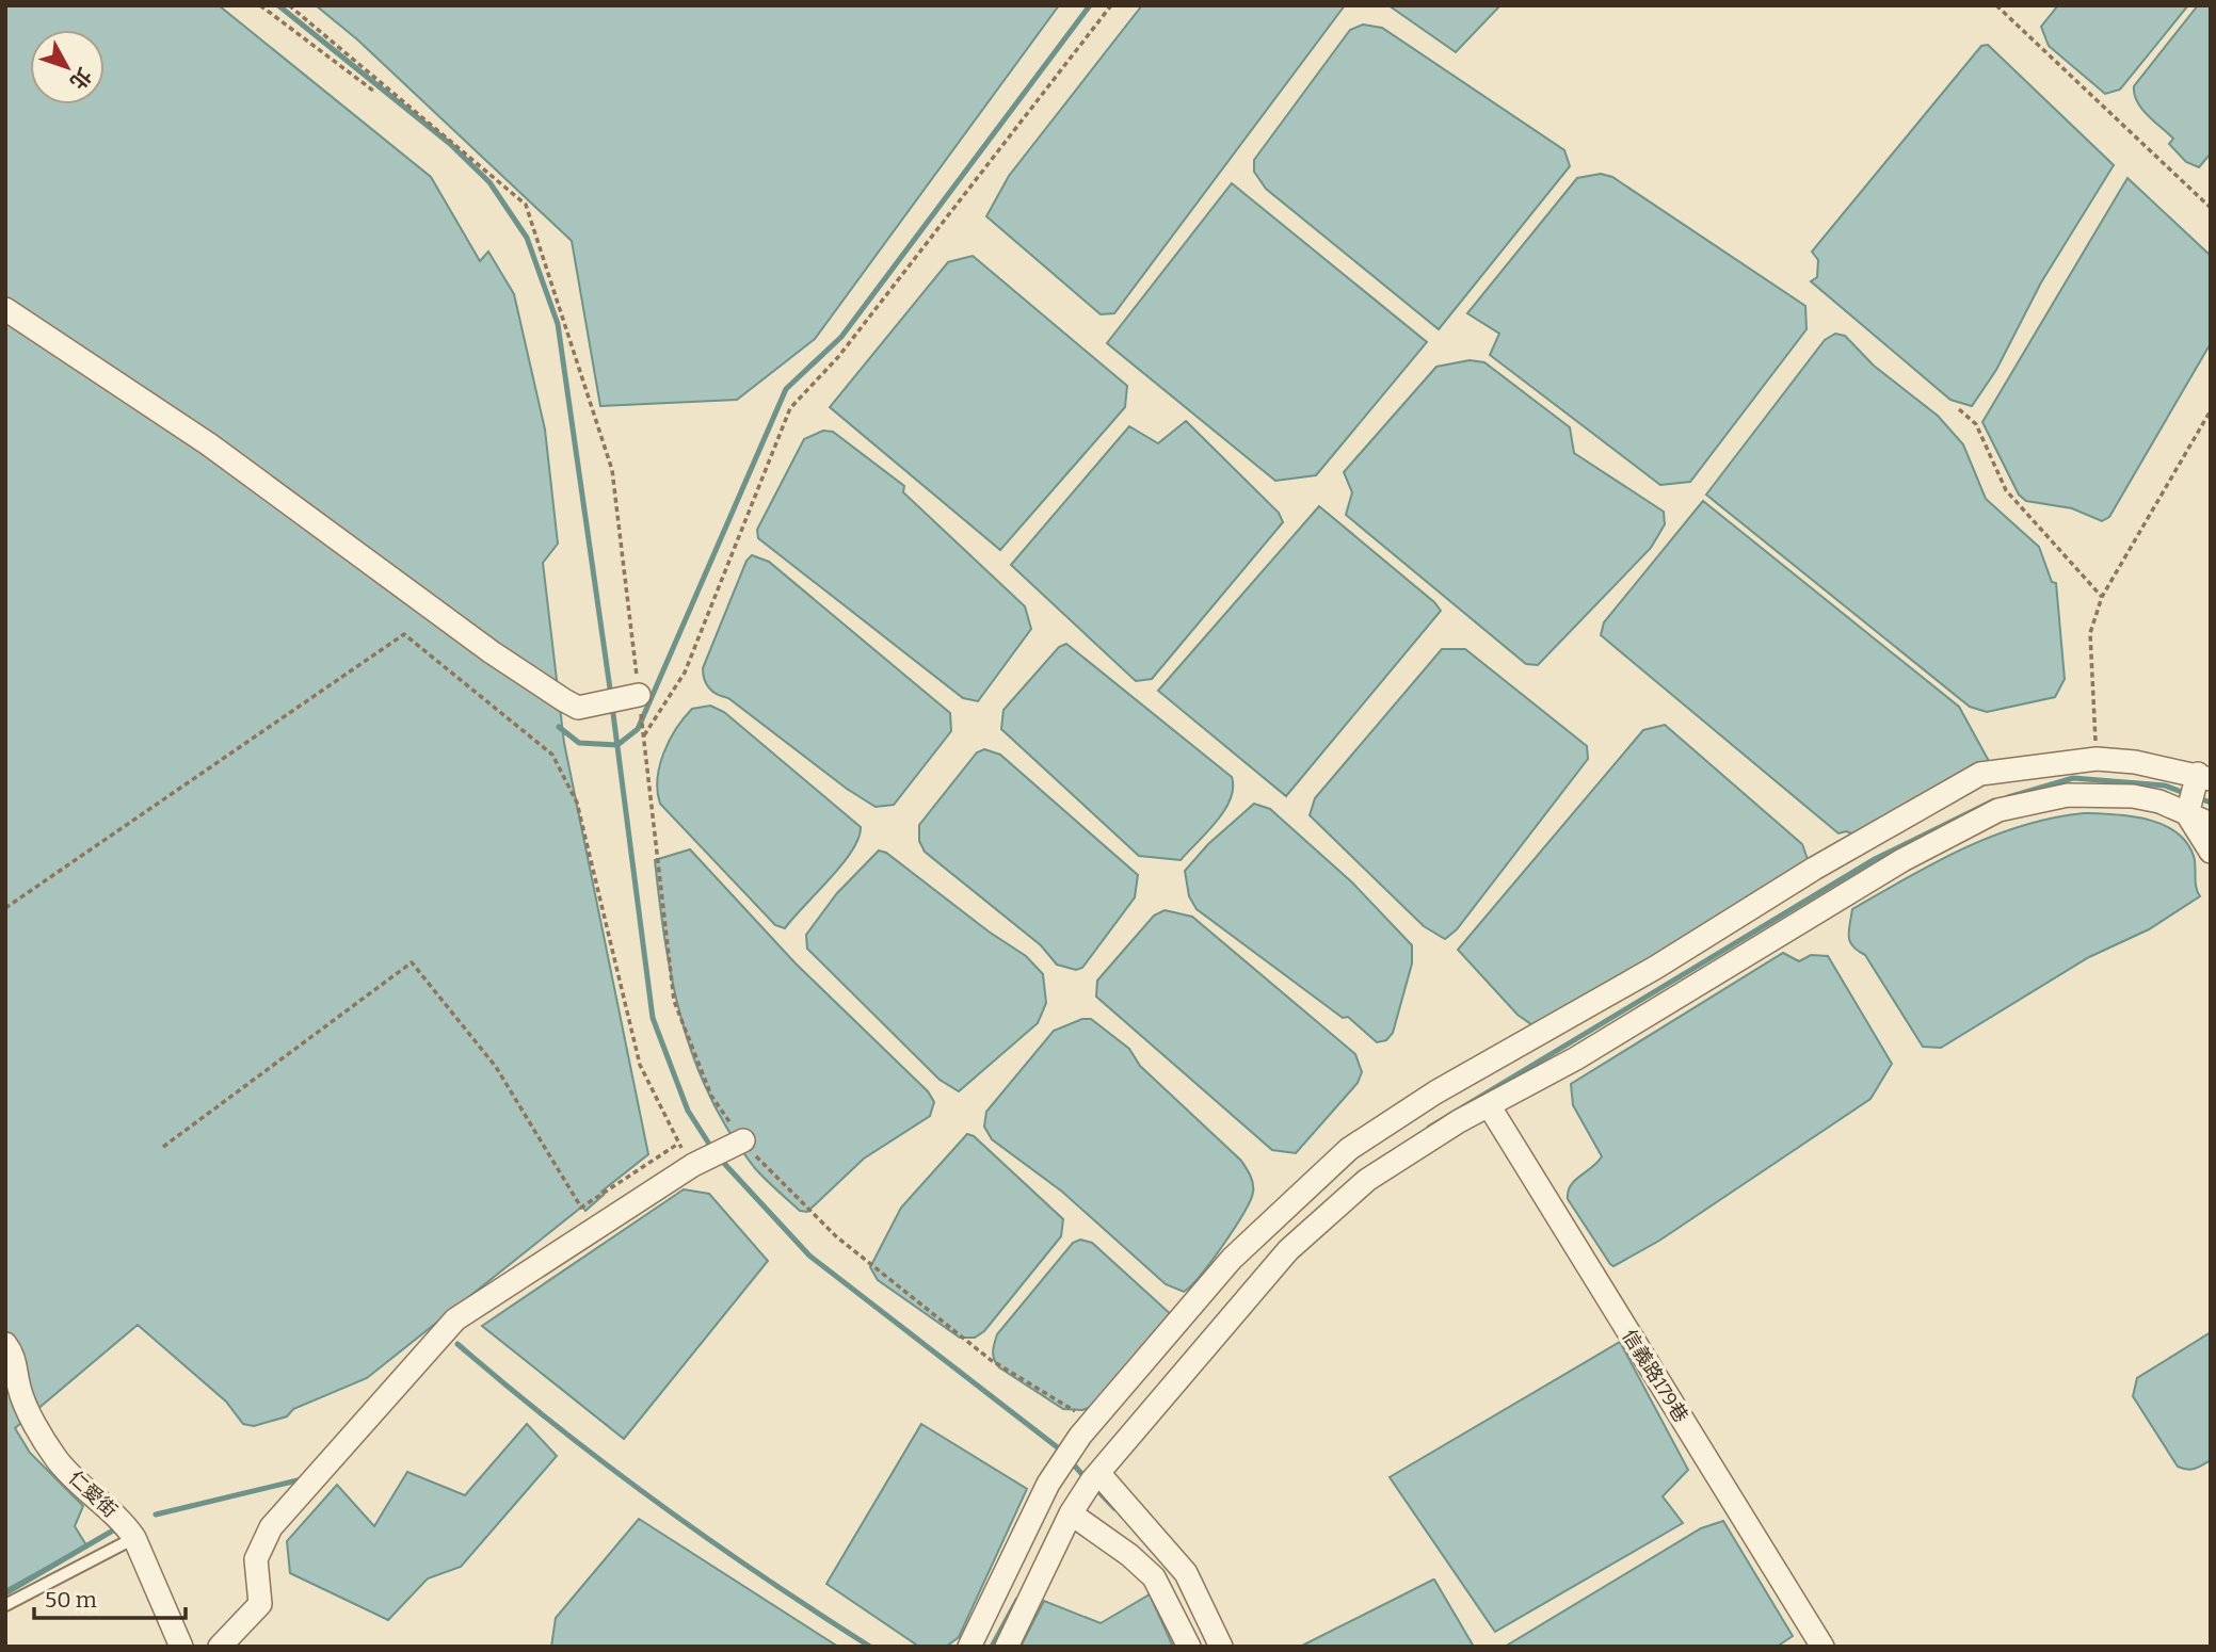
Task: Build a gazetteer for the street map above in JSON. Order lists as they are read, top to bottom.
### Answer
{
  "streets": {
    "street": ["信義路179巷", "仁愛街"]
  },
  "scale_bar": "50 m",
  "north": "bottom right"
}
